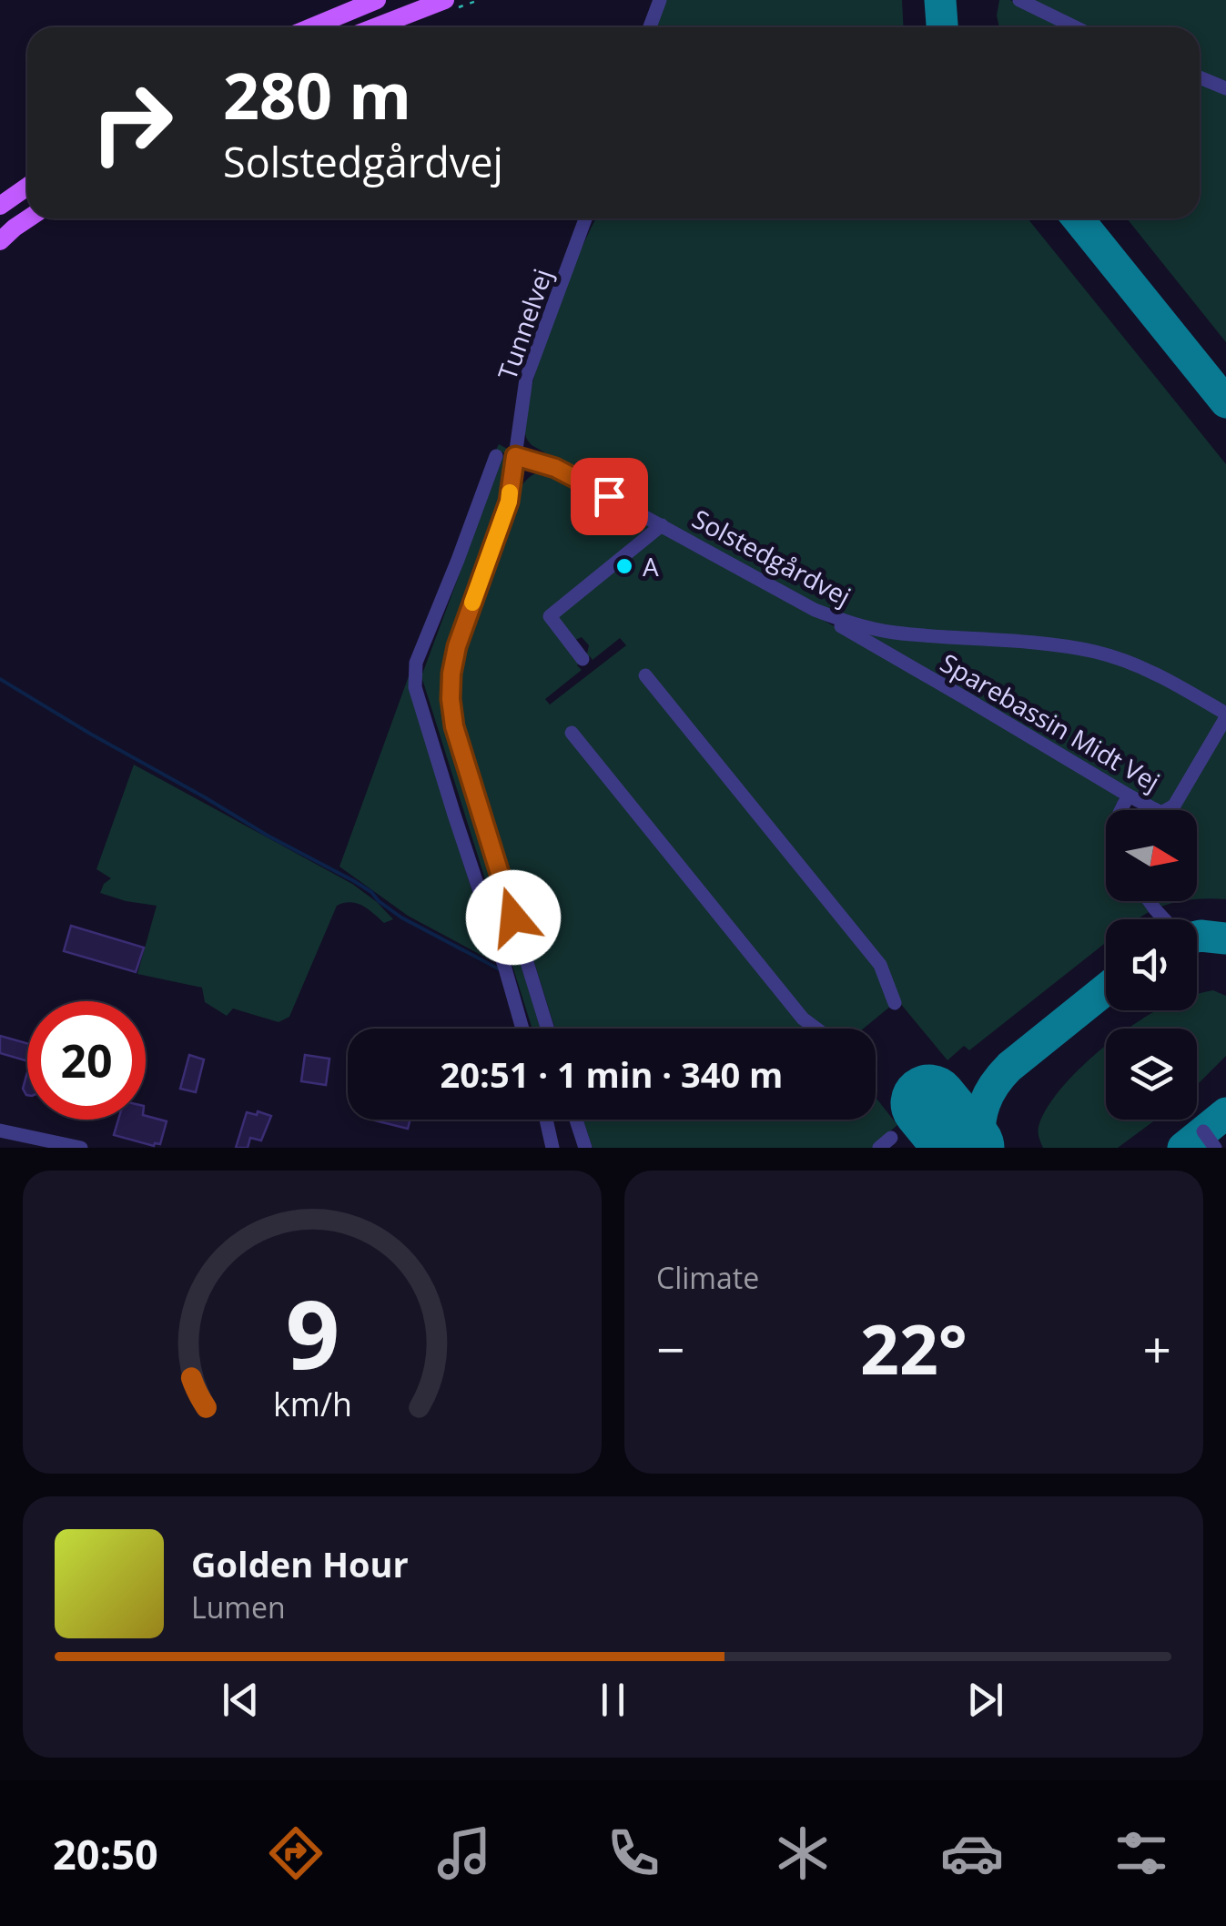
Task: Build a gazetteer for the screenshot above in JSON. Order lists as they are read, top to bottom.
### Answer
{
  "streets": {
    "street": ["Tunnelvej", "Solstedgårdvej", "Sparebassin Midt Vej"]
  },
  "crossings": [
    ["Tunnelvej", "Solstedgårdvej"],
    ["Solstedgårdvej", "Sparebassin Midt Vej"]
  ],
  "places": ["A"],
  "north": "right",
  "page": {
    "turn": ["280 m", "Solstedgårdvej"],
    "limit": "20",
    "trip": "20:51 · 1 min · 340 m",
    "tile": "Climate",
    "heat": ["−", "22°", "+"],
    "song": ["Golden Hour", "Lumen"],
    "tabs": "20:50",
    "gauge": ["9", "km/h"]
  }
}
